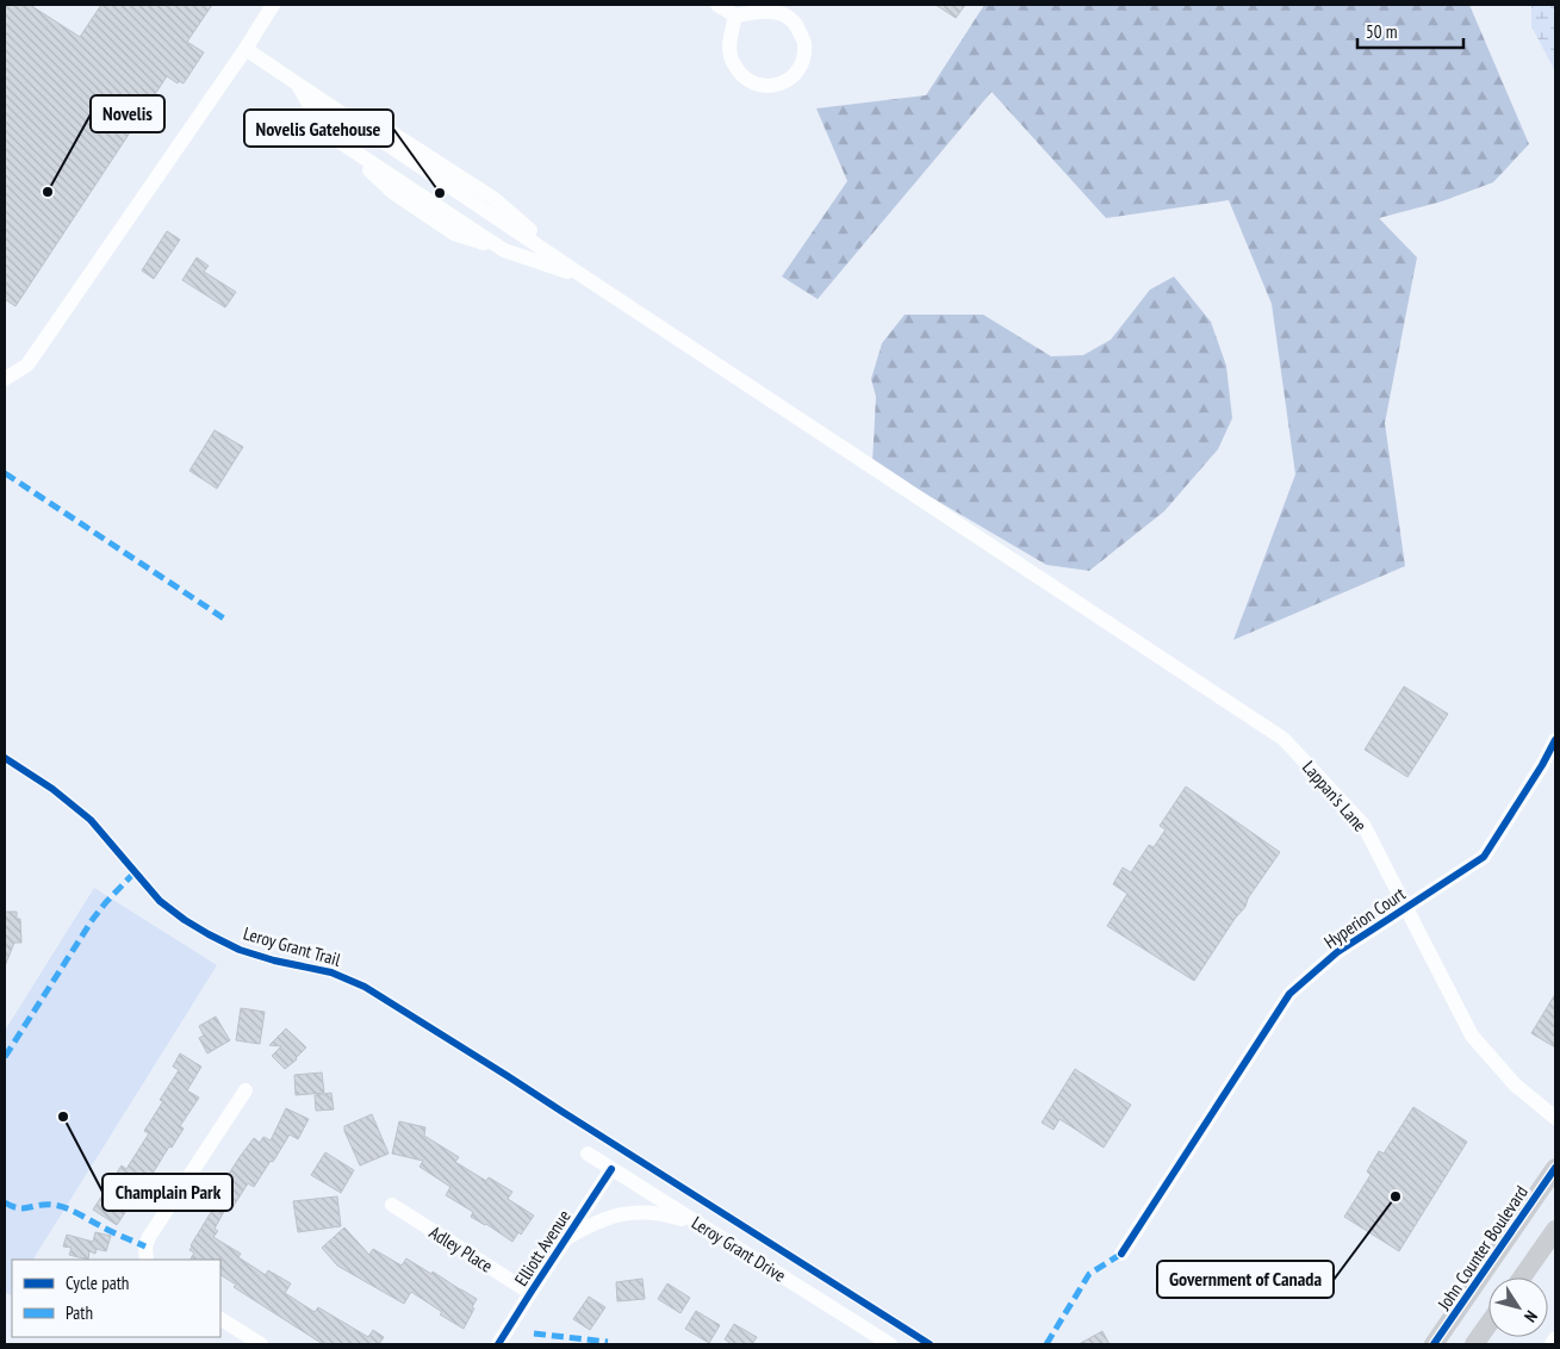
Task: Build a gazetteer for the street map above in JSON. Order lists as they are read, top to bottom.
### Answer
{
  "streets": {
    "main road": ["John Counter Boulevard"],
    "street": [
      "Lappan's Lane",
      "Hyperion Court",
      "Elliott Avenue",
      "Adley Place",
      "Leroy Grant Drive"
    ],
    "cycle path": ["Leroy Grant Trail"]
  },
  "crossings": [
    ["Lappan's Lane", "Hyperion Court"],
    ["Elliott Avenue", "Adley Place"],
    ["Elliott Avenue", "Leroy Grant Drive"]
  ],
  "places": [
    "Novelis",
    "Novelis Gatehouse",
    "Champlain Park",
    "Government of Canada"
  ],
  "legend": ["Cycle path", "Path"],
  "scale_bar": "50 m",
  "north": "bottom right"
}
